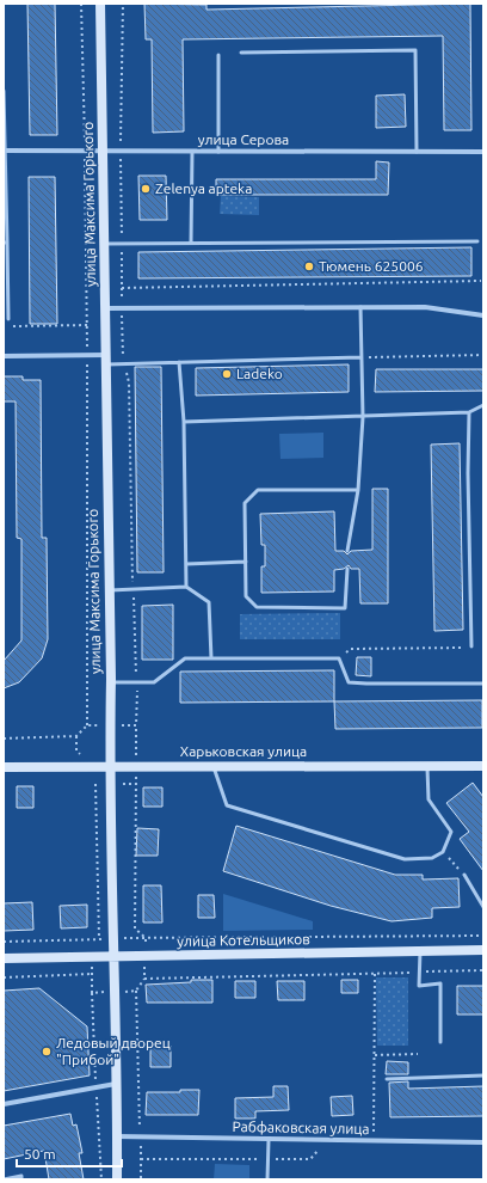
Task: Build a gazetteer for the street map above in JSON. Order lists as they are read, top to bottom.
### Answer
{
  "streets": {
    "street": [
      "улица Серова",
      "улица Максима Горького",
      "Харьковская улица",
      "улица Котельщиков",
      "Рабфаковская улица"
    ]
  },
  "crossings": [
    ["улица Серова", "улица Максима Горького"],
    ["улица Максима Горького", "Харьковская улица"],
    ["улица Максима Горького", "улица Котельщиков"],
    ["улица Максима Горького", "Рабфаковская улица"]
  ],
  "places": [
    "Zelenya apteka",
    "Тюмень 625006",
    "Ladeko",
    "Ледовый дворец \"Прибой\""
  ],
  "scale_bar": "50 m"
}
